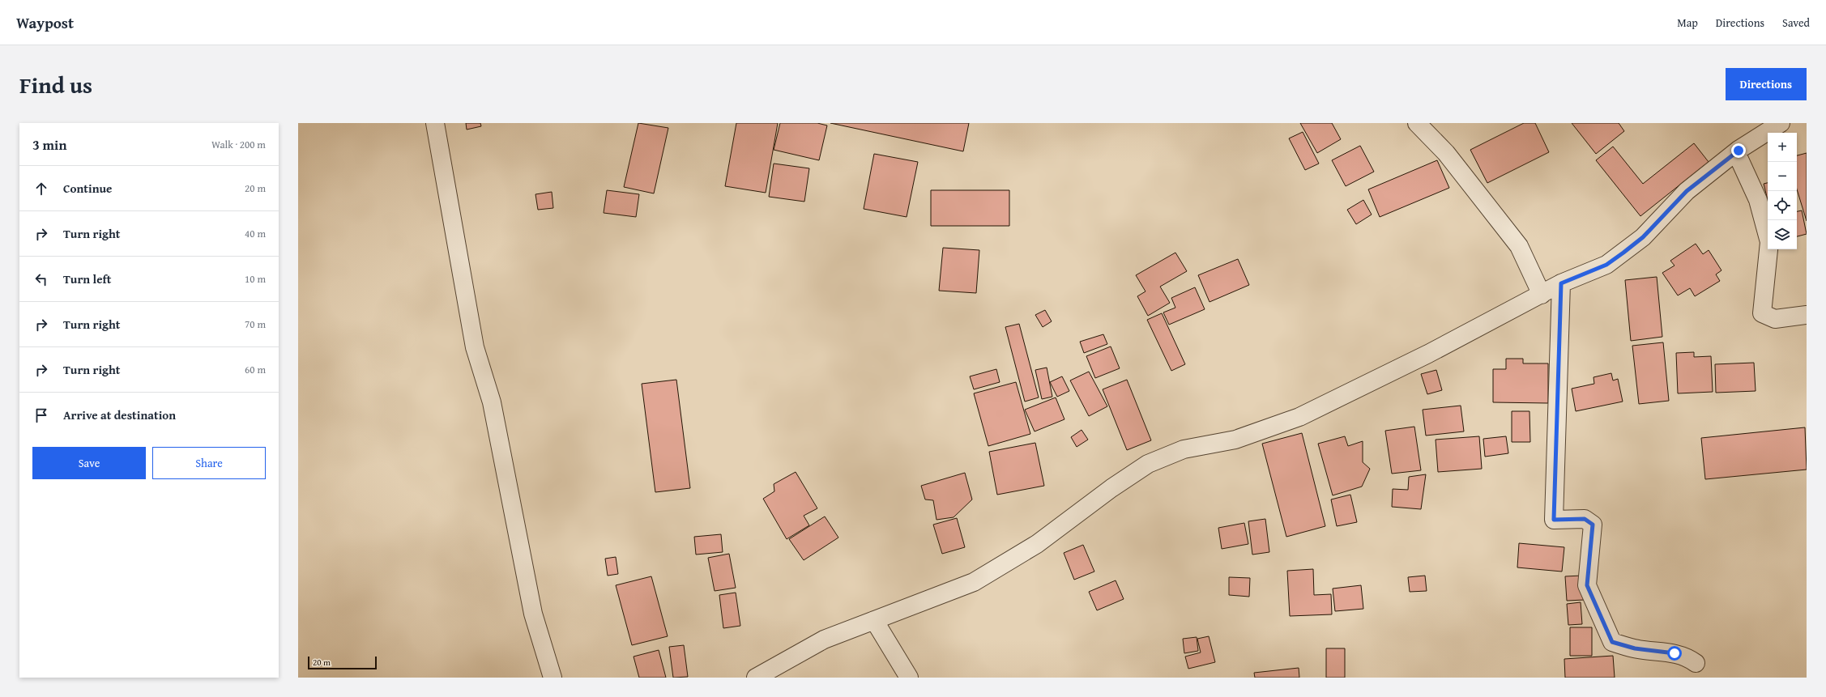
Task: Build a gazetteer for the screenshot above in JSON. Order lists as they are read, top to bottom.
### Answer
{
  "scale_bar": "20 m",
  "page": {
    "header": "Waypost",
    "nav": ["Map", "Directions", "Saved"],
    "title": "Find us",
    "buttons": [
      "Directions",
      ["Save", "Share"]
    ],
    "heading": ["3 min", "Walk · 200 m"],
    "map_buttons": ["+", "−"],
    "list": [
      ["Continue", "20 m"],
      ["Turn right", "40 m"],
      ["Turn left", "10 m"],
      ["Turn right", "70 m"],
      ["Turn right", "60 m"],
      "Arrive at destination"
    ],
    "scale": "20 m"
  }
}
